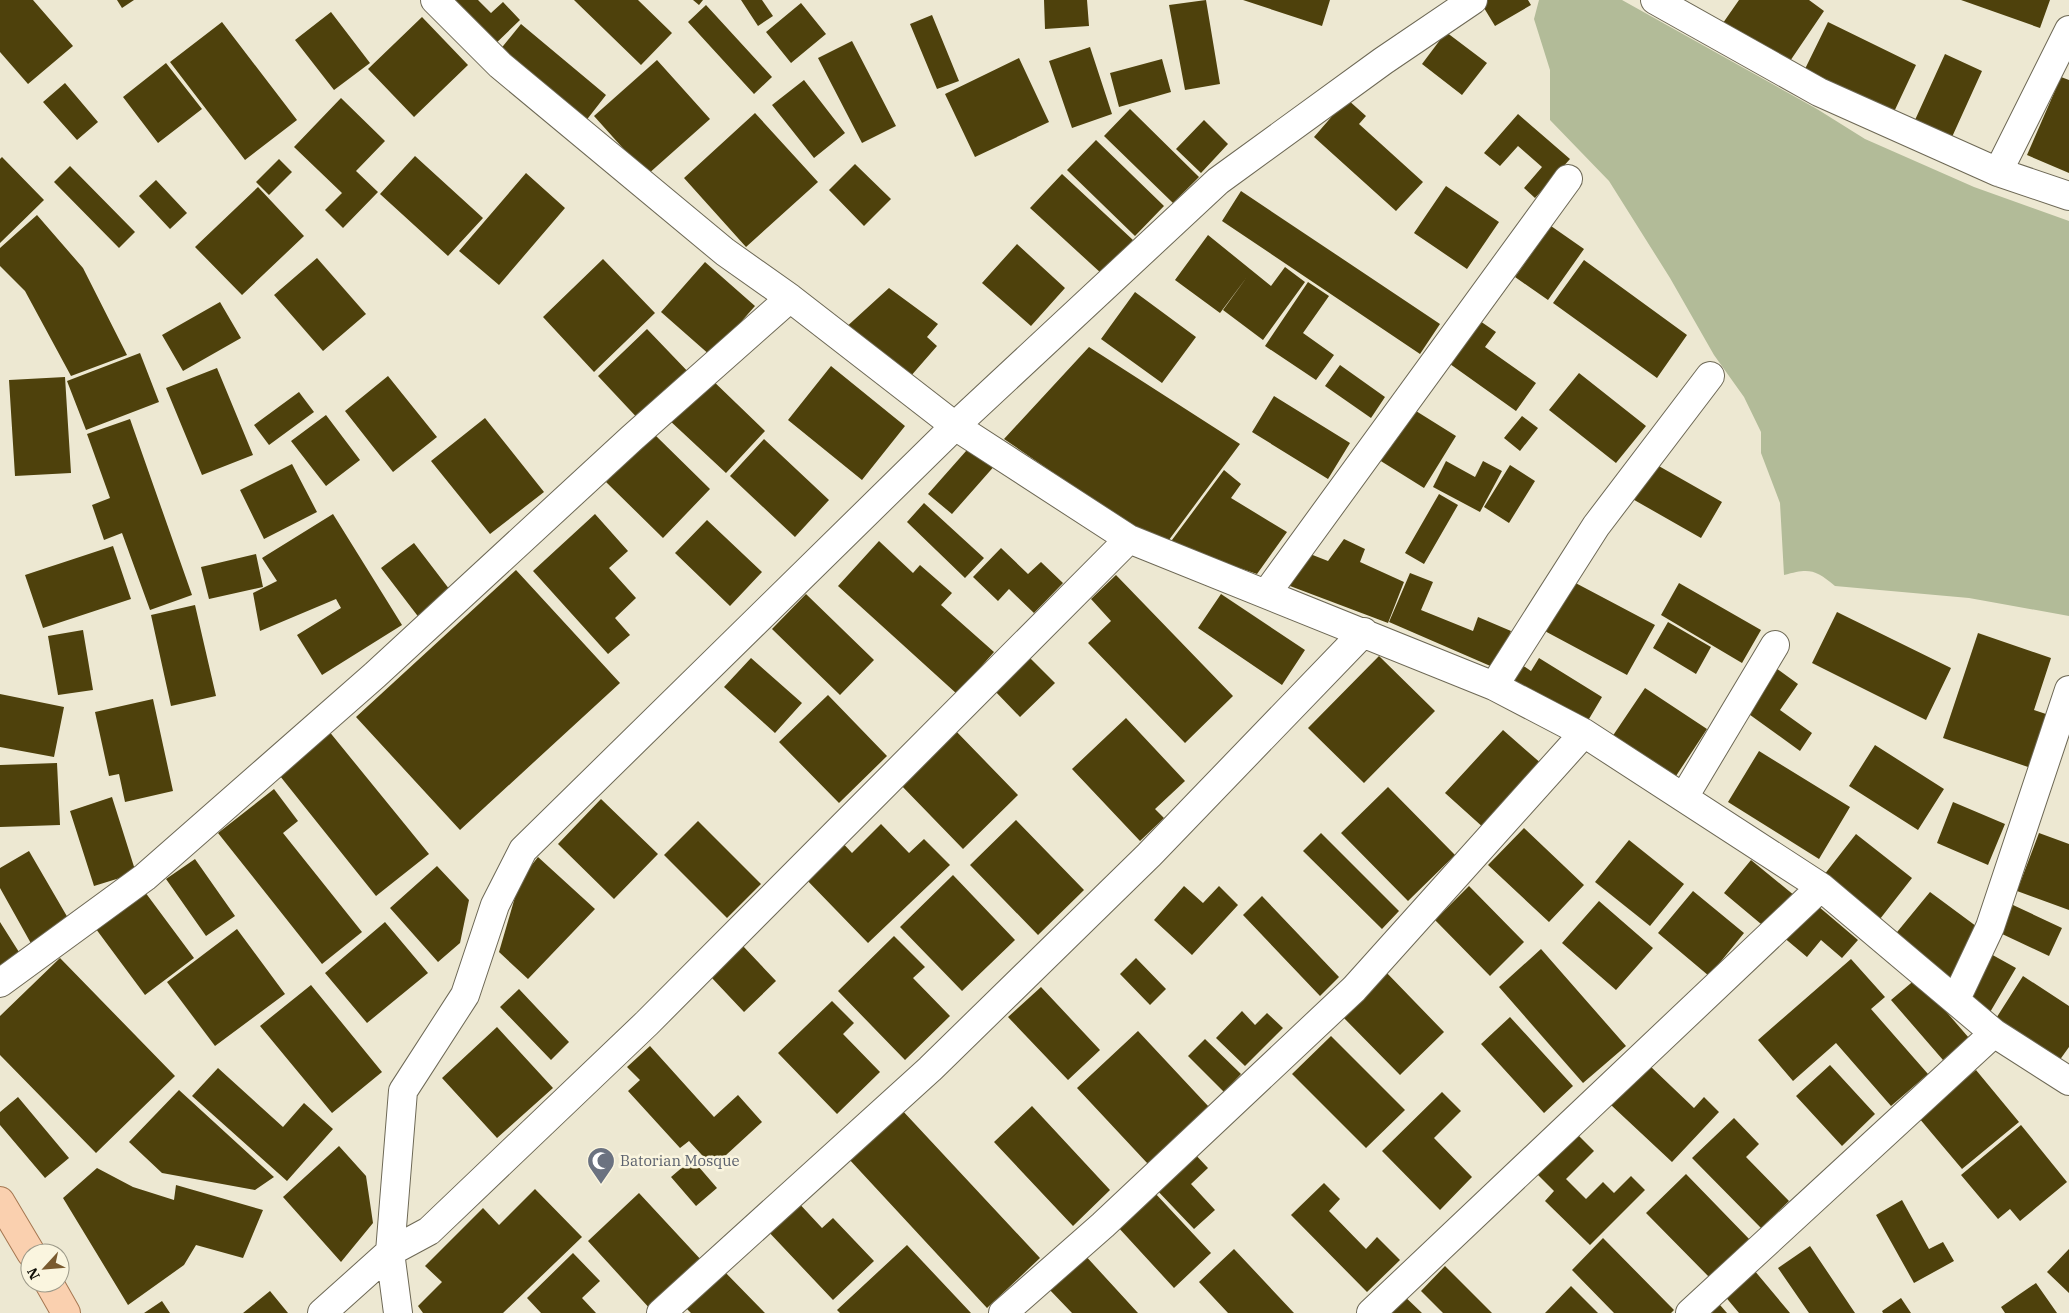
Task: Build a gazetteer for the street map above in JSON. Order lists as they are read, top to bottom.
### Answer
{
  "places": {
    "mosque": ["Batorian Mosque"]
  },
  "north": "bottom left"
}
